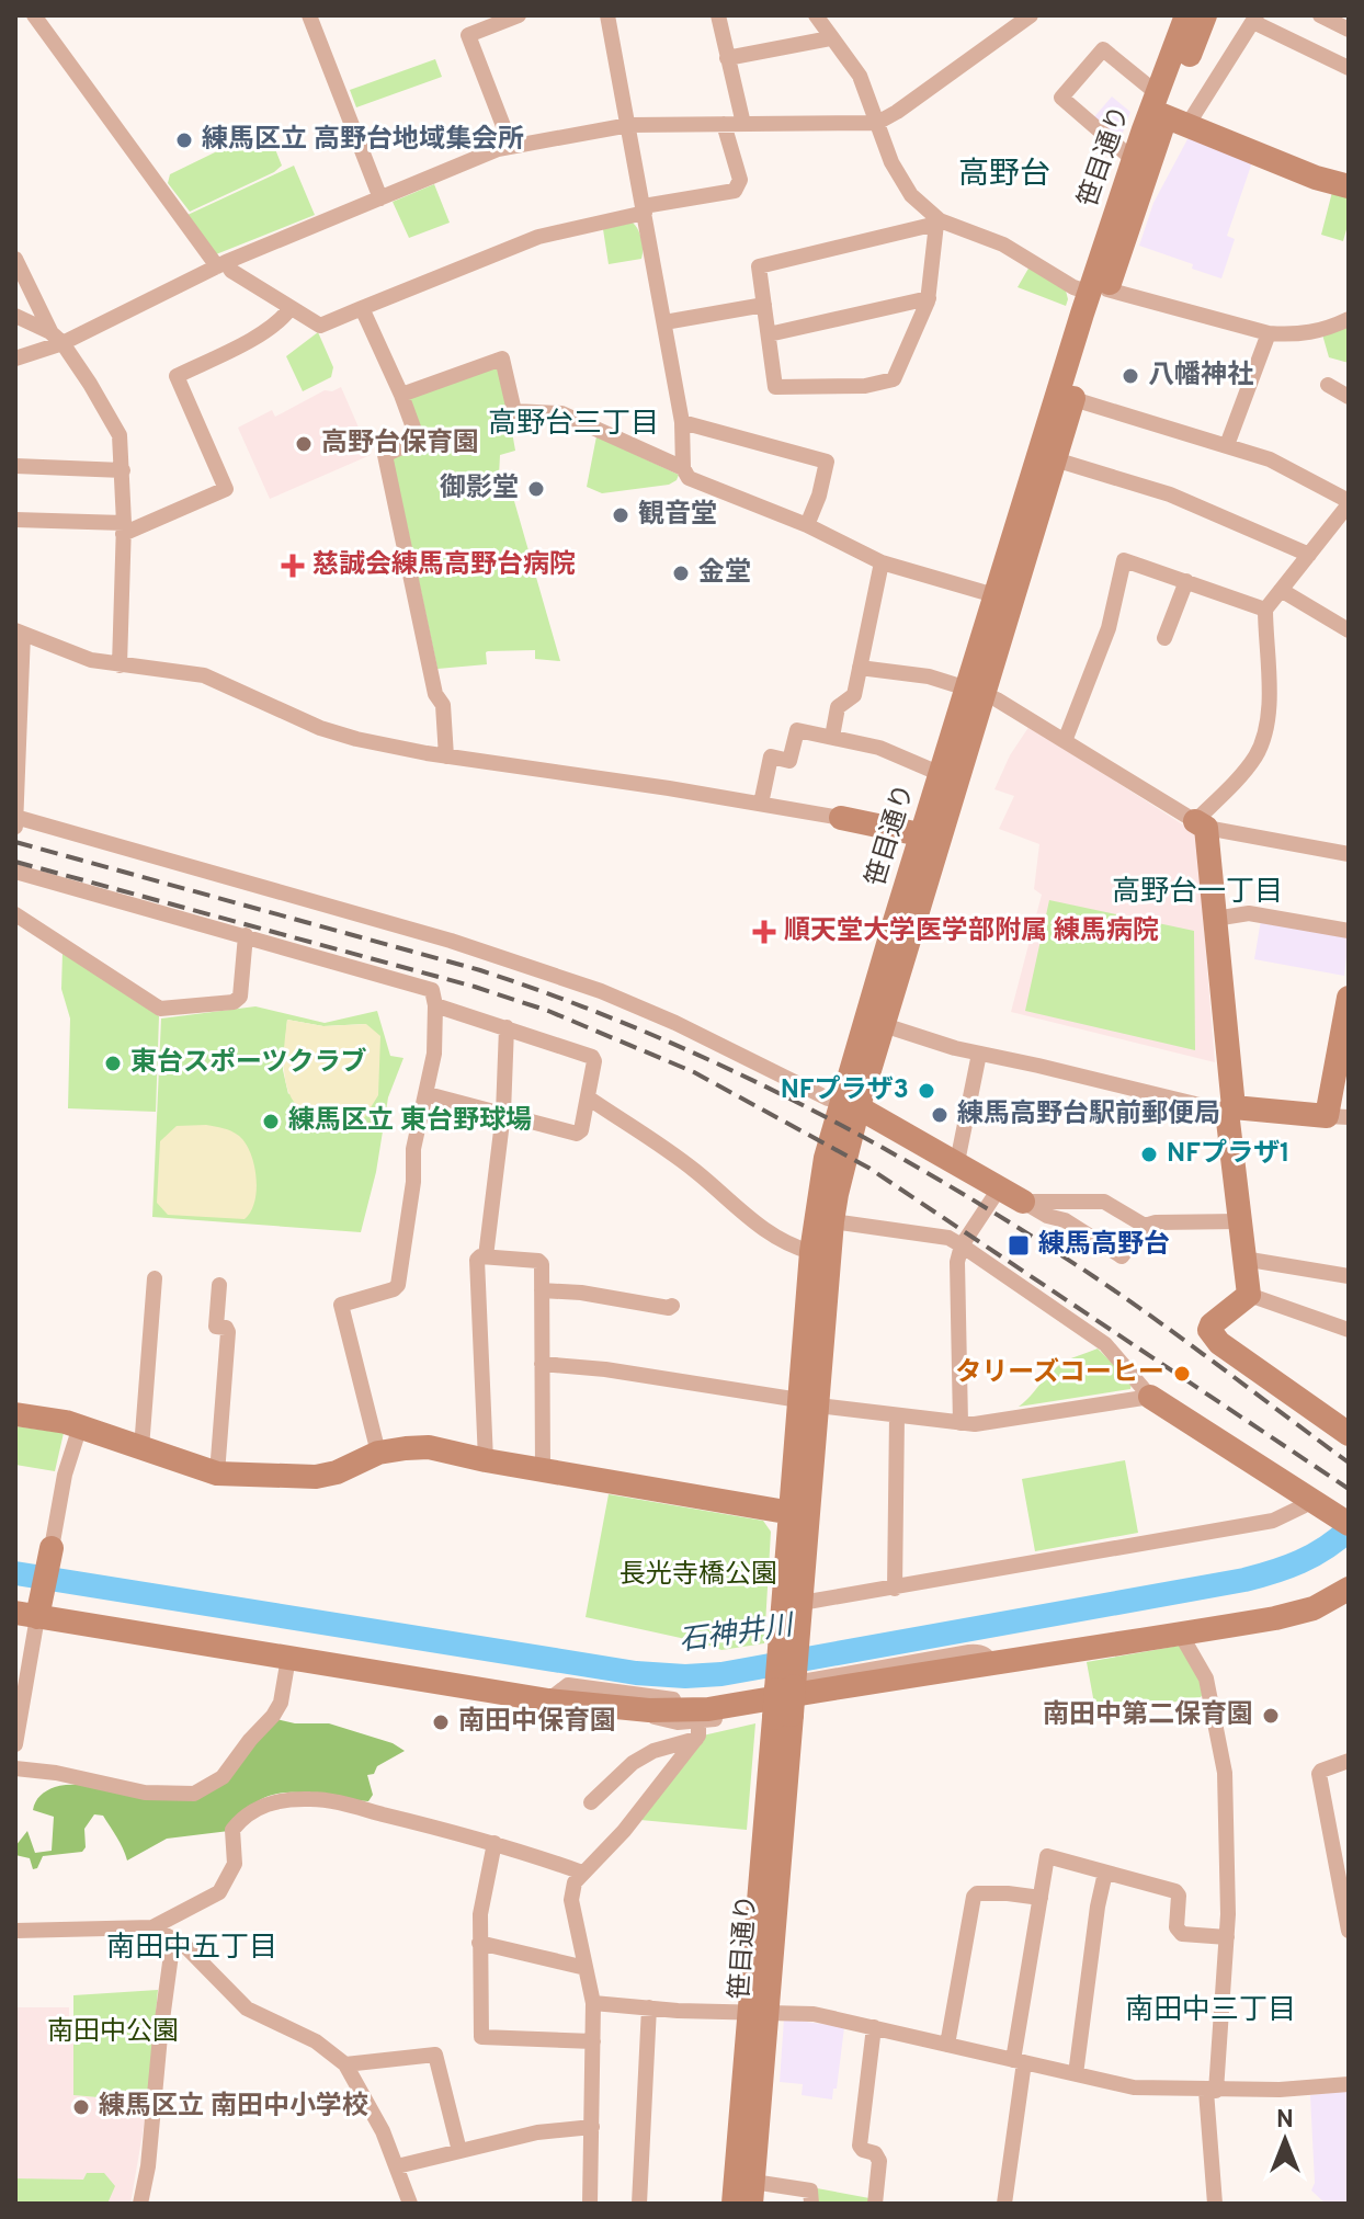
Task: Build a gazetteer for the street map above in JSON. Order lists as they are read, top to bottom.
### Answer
{
  "streets": {
    "main road": ["笹目通り"]
  },
  "districts": [
    "高野台",
    "高野台三丁目",
    "高野台一丁目",
    "南田中五丁目",
    "南田中三丁目"
  ],
  "water": ["石神井川"],
  "parks": ["長光寺橋公園", "南田中公園"],
  "places": {
    "other": [
      "練馬区立 高野台地域集会所",
      "八幡神社",
      "高野台保育園",
      "御影堂",
      "観音堂",
      "金堂",
      "東台スポーツクラブ",
      "NFプラザ3",
      "練馬高野台駅前郵便局",
      "練馬区立 東台野球場",
      "NFプラザ1",
      "タリーズコーヒー",
      "南田中第二保育園",
      "南田中保育園",
      "練馬区立 南田中小学校"
    ],
    "health": ["慈誠会練馬高野台病院", "順天堂大学医学部附属 練馬病院"],
    "transit": ["練馬高野台"]
  },
  "north": "top"
}
